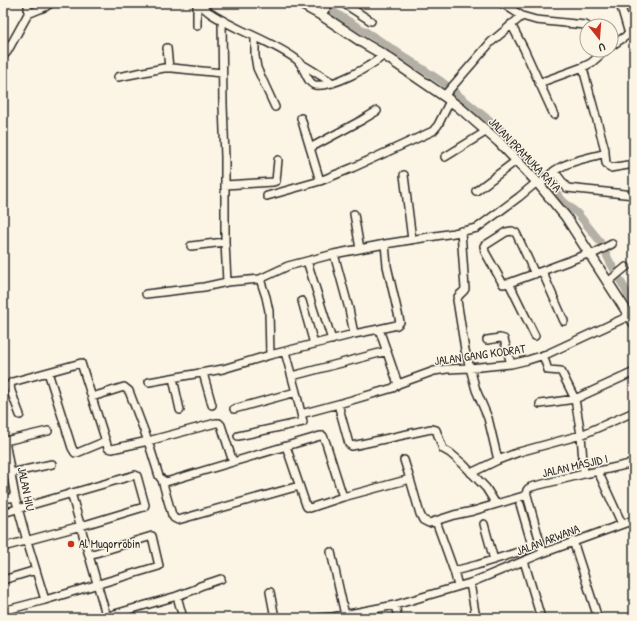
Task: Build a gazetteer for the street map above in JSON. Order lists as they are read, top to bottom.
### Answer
{
  "streets": {
    "street": [
      "JALAN PRAMUKA RAYA",
      "JALAN GANG KODRAT",
      "JALAN MASJID I",
      "JALAN HIU",
      "JALAN ARWANA"
    ]
  },
  "crossings": [
    ["JALAN PRAMUKA RAYA", "JALAN GANG KODRAT"]
  ],
  "places": ["Al Muqorrobin"],
  "north": "bottom"
}
